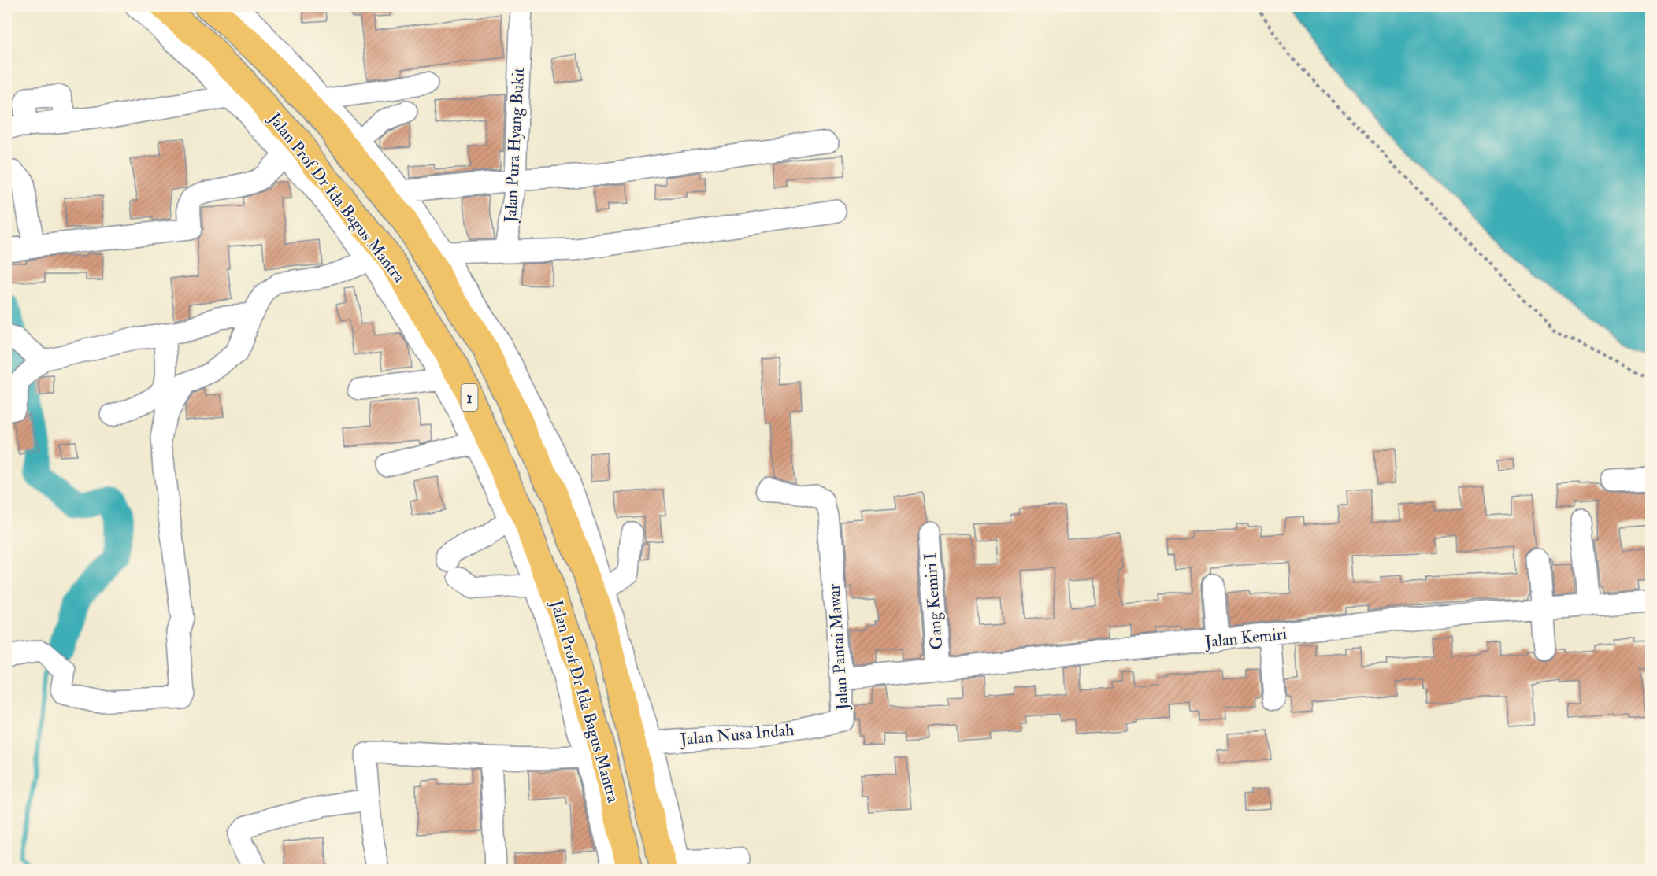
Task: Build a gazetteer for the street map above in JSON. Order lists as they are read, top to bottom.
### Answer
{
  "streets": {
    "highway": ["Jalan Prof Dr Ida Bagus Mantra", "1"],
    "street": [
      "Jalan Pura Hyang Bukit",
      "Gang Kemiri I",
      "Jalan Kemiri",
      "Jalan Pantai Mawar",
      "Jalan Nusa Indah"
    ]
  },
  "crossings": [
    ["Jalan Prof Dr Ida Bagus Mantra", "Jalan Nusa Indah"],
    ["Gang Kemiri I", "Jalan Kemiri"],
    ["Jalan Kemiri", "Jalan Pantai Mawar"],
    ["Jalan Pantai Mawar", "Jalan Nusa Indah"]
  ]
}
